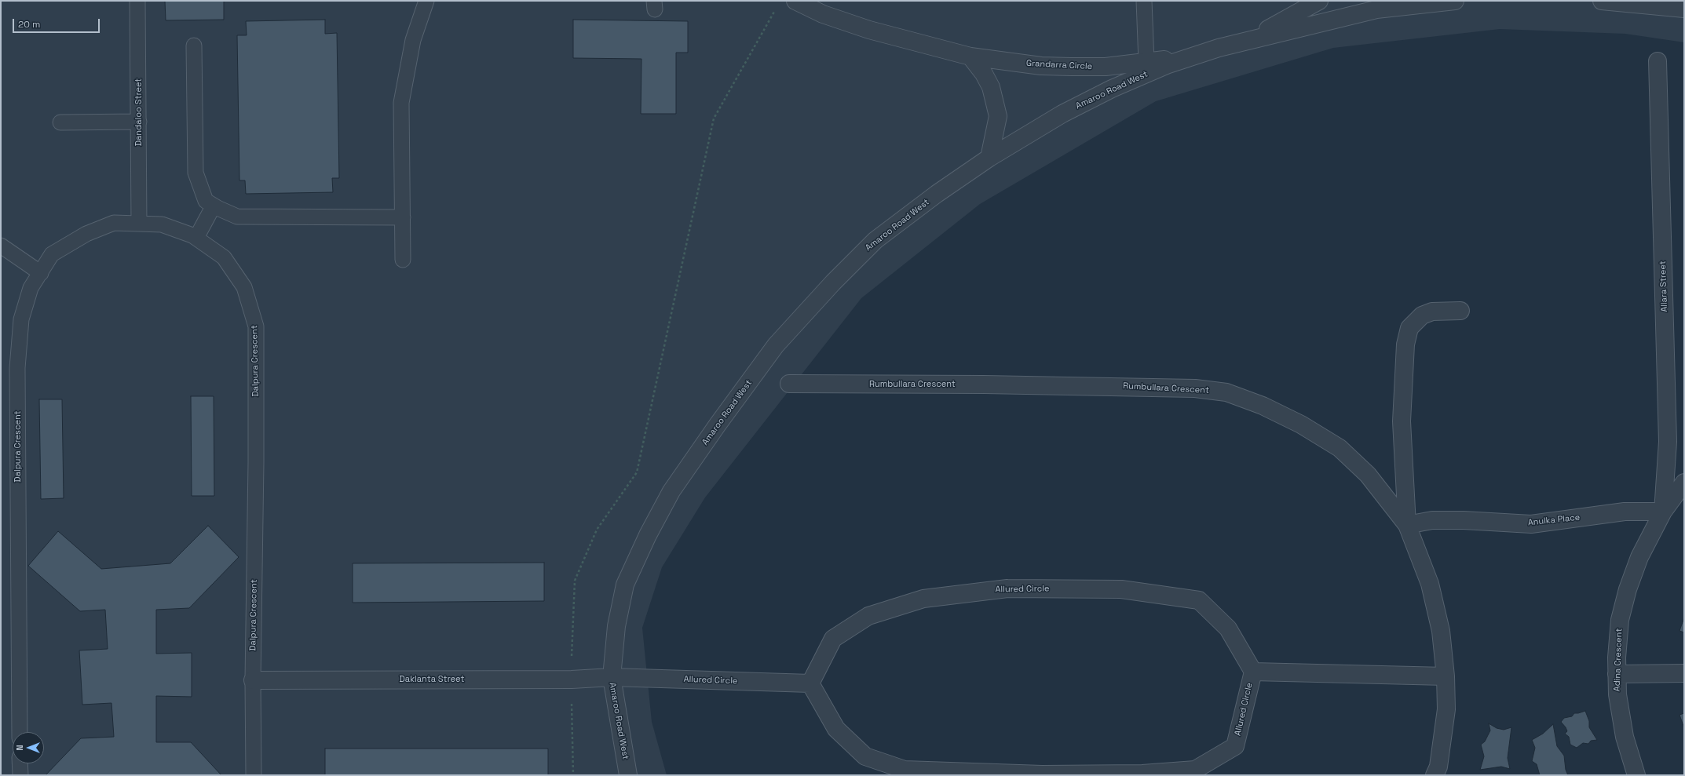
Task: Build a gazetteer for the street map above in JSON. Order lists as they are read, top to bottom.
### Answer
{
  "streets": {
    "street": [
      "Grandarra Circle",
      "Amaroo Road West",
      "Allara Street",
      "Rumbullara Crescent",
      "Anulka Place",
      "Allured Circle",
      "Adina Crescent",
      "Daklanta Street"
    ],
    "lane": ["Dandaloo Street", "Dalpura Crescent"]
  },
  "crossings": [
    ["Grandarra Circle", "Amaroo Road West"],
    ["Amaroo Road West", "Allured Circle"],
    ["Amaroo Road West", "Daklanta Street"],
    ["Dandaloo Street", "Dalpura Crescent"],
    ["Allara Street", "Anulka Place"],
    ["Allara Street", "Adina Crescent"],
    ["Dalpura Crescent", "Daklanta Street"],
    ["Rumbullara Crescent", "Anulka Place"],
    ["Rumbullara Crescent", "Allured Circle"],
    ["Anulka Place", "Adina Crescent"],
    ["Allured Circle", "Daklanta Street"]
  ],
  "scale_bar": "20 m",
  "north": "left"
}
